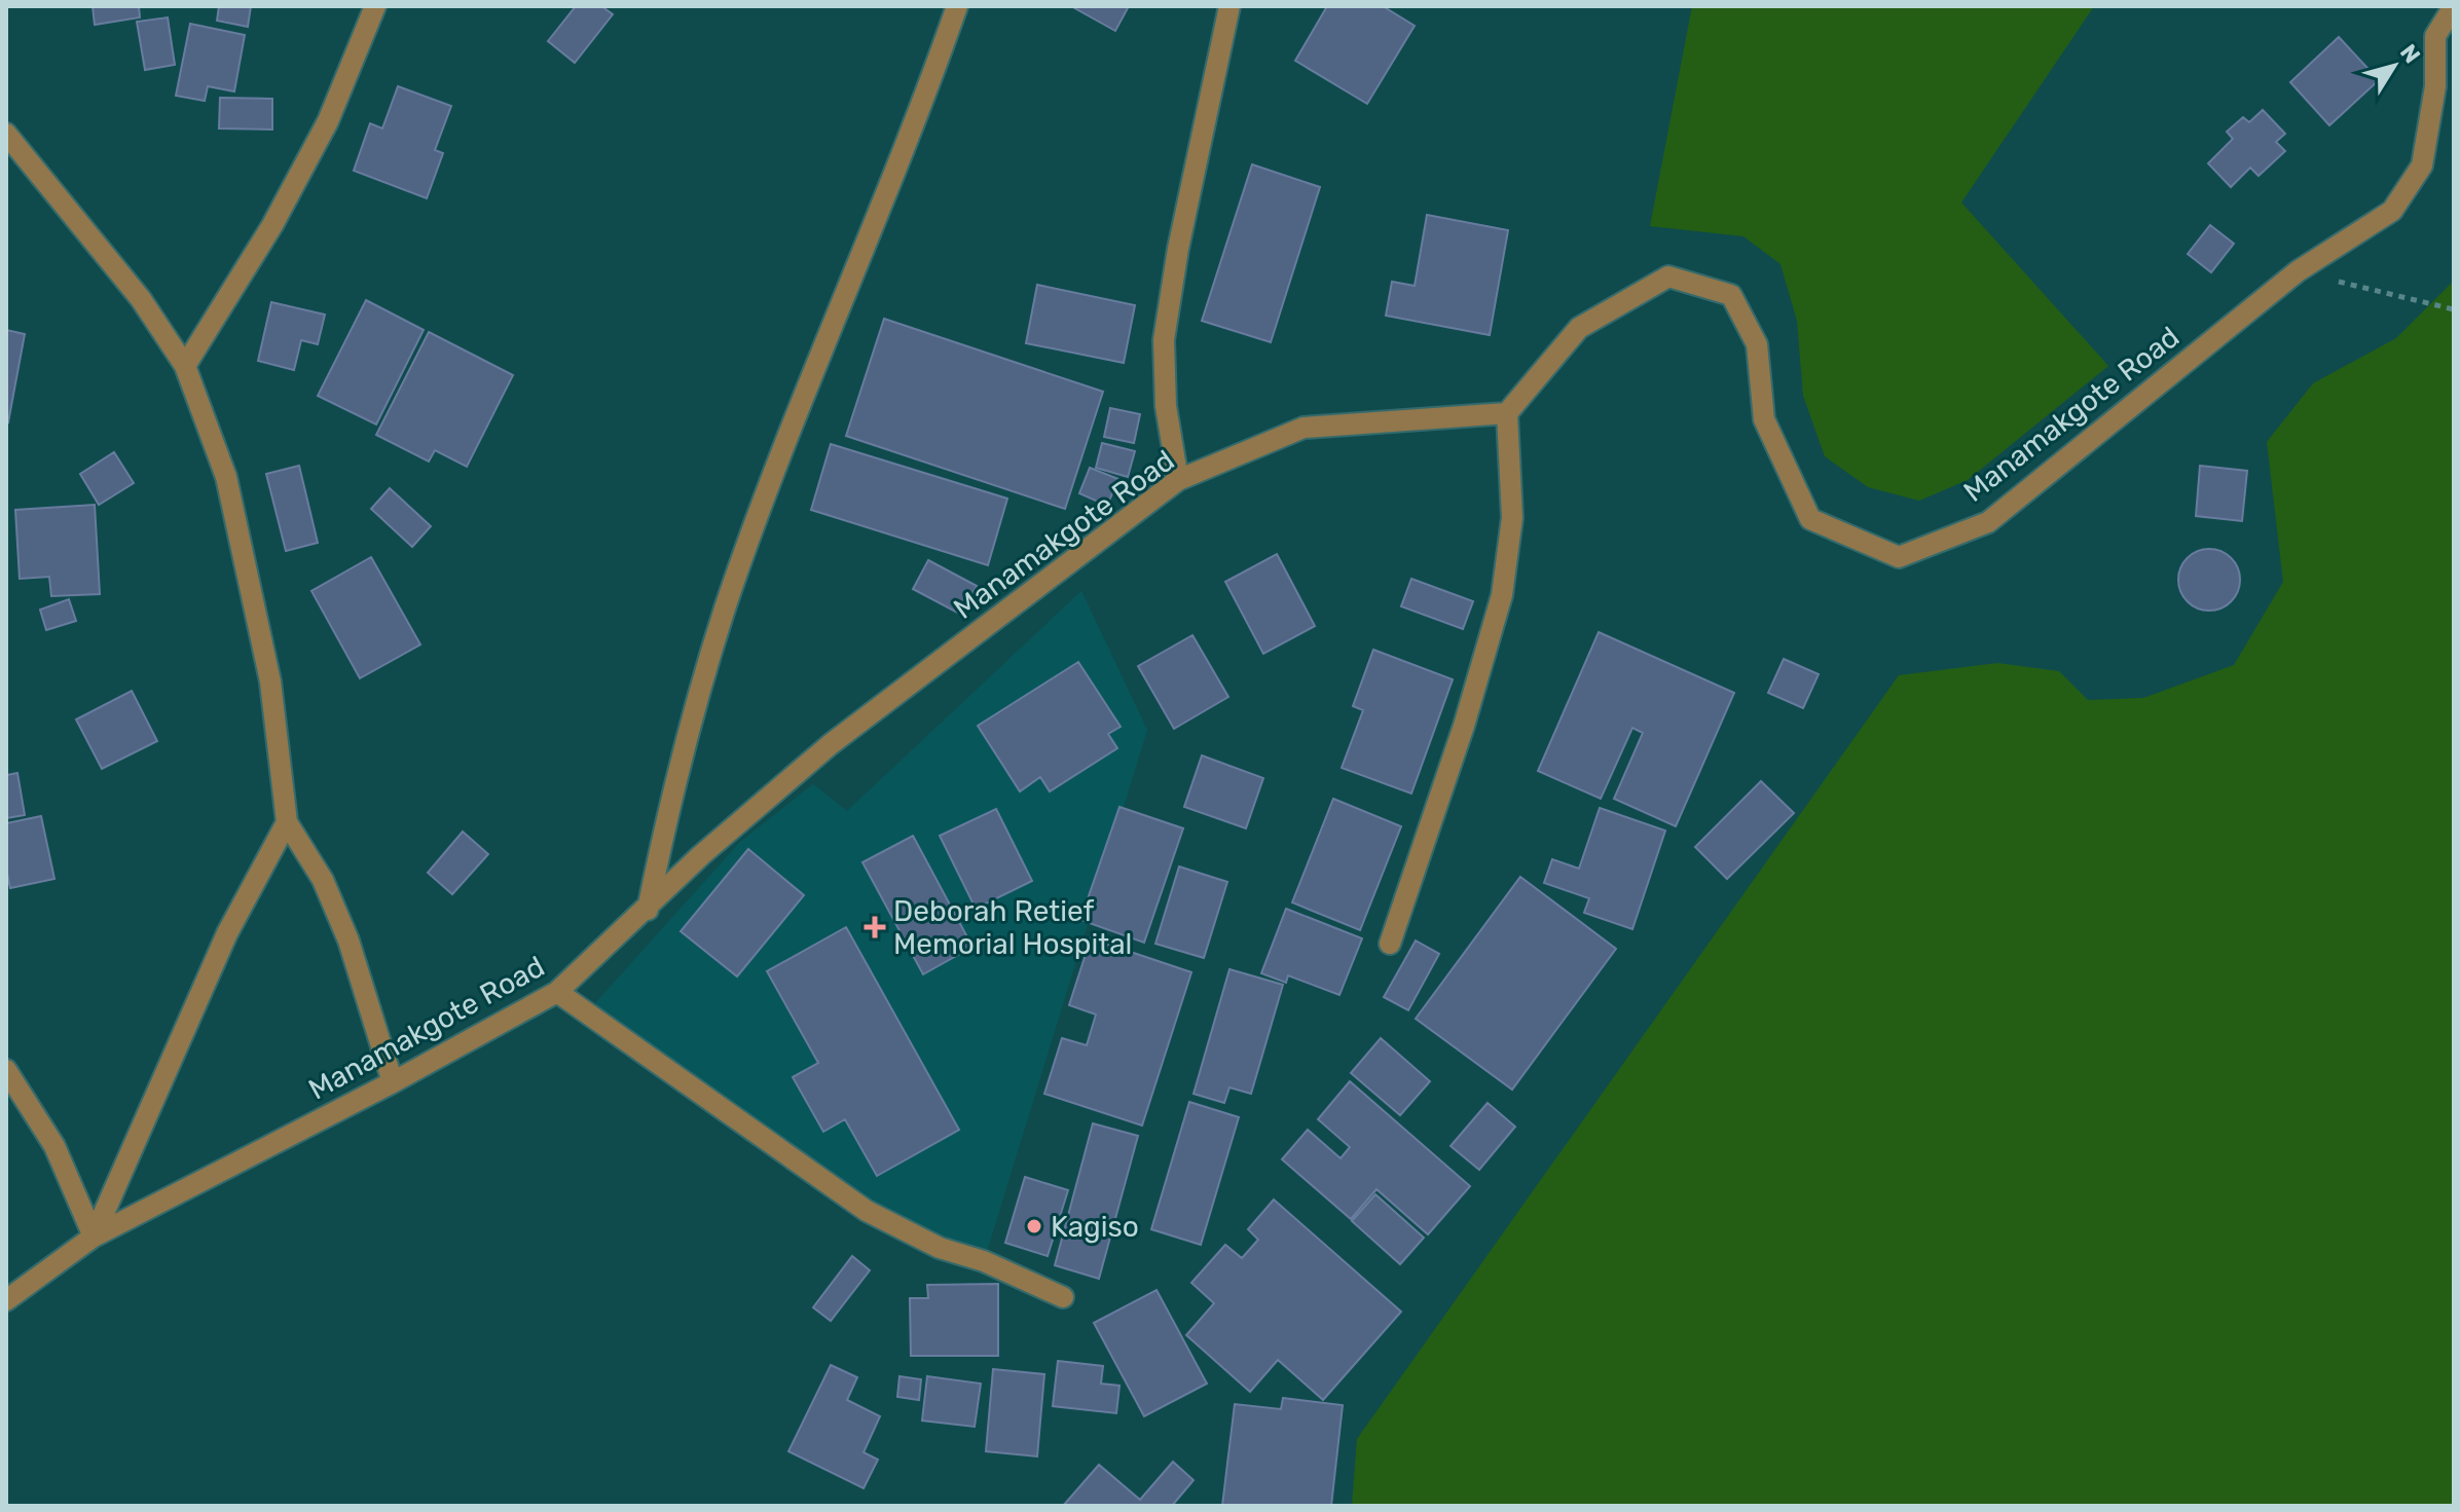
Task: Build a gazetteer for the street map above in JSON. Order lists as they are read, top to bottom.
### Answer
{
  "streets": {
    "street": ["Manamakgote Road"]
  },
  "places": {
    "health": ["Deborah Retief Memorial Hospital"],
    "other": ["Kagiso"]
  },
  "north": "top right"
}
